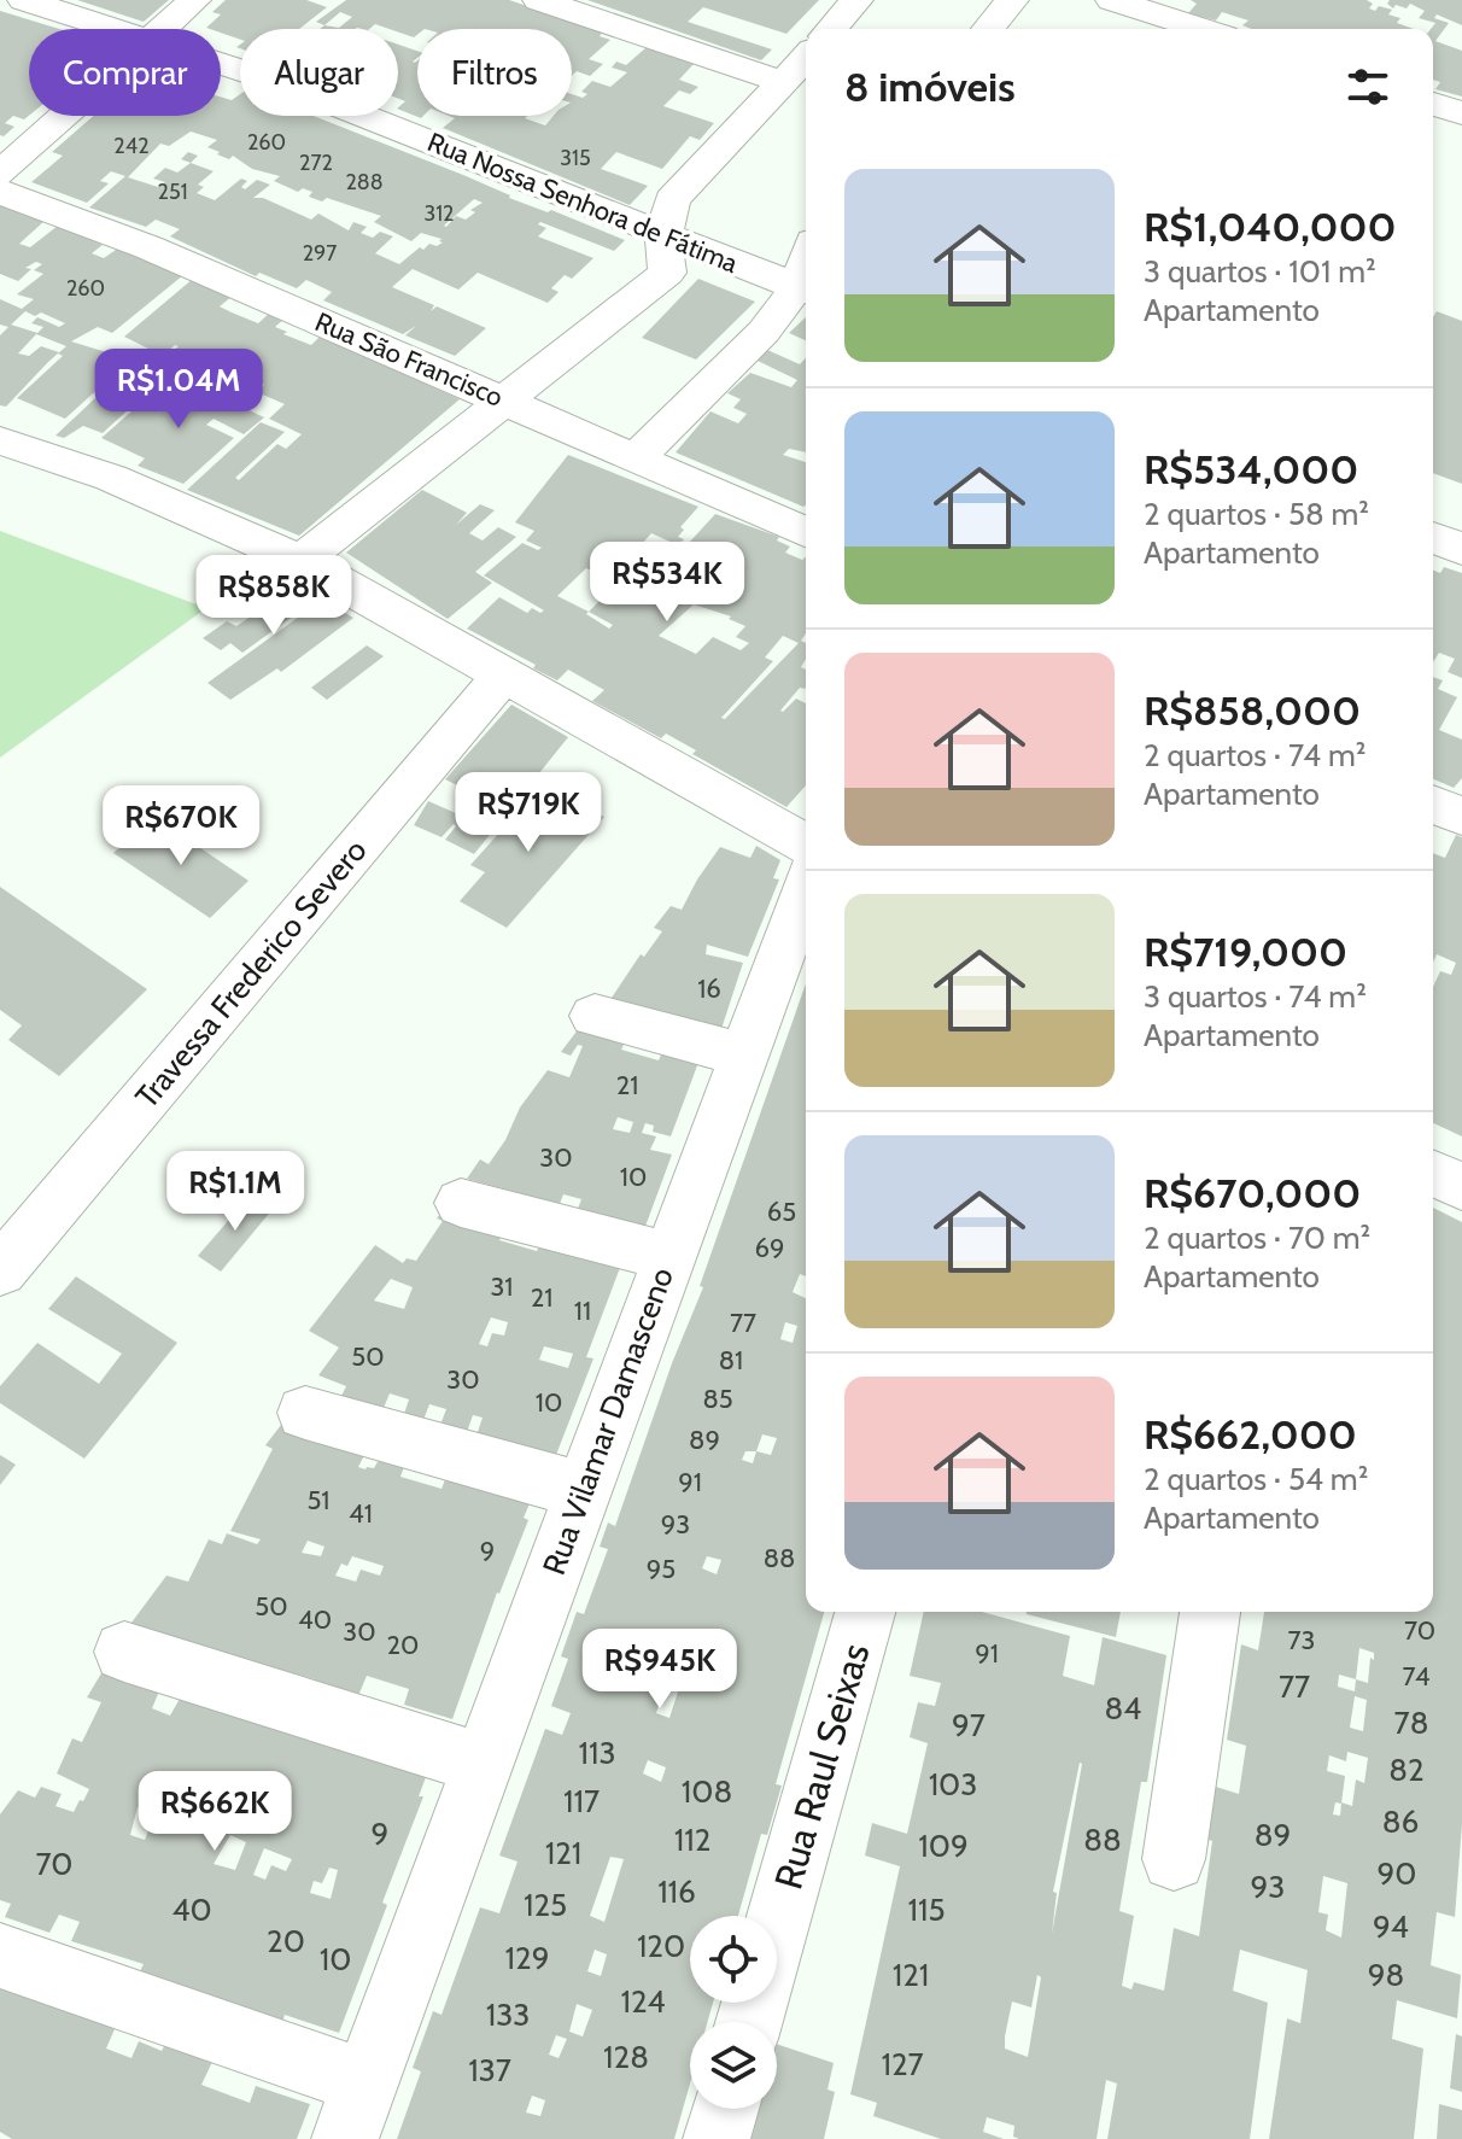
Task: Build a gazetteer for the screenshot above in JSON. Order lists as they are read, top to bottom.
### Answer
{
  "streets": {
    "street": [
      "Rua Nossa Senhora de Fátima",
      "Rua São Francisco",
      "Travessa Frederico Severo",
      "Rua Vilamar Damasceno",
      "Rua Raul Seixas"
    ]
  },
  "house_numbers": [
    "260",
    "242",
    "315",
    "272",
    "288",
    "251",
    "312",
    "297",
    "260",
    "16",
    "21",
    "30",
    "10",
    "65",
    "69",
    "31",
    "21",
    "11",
    "77",
    "50",
    "81",
    "30",
    "85",
    "10",
    "89",
    "91",
    "51",
    "41",
    "93",
    "9",
    "88",
    "95",
    "50",
    "40",
    "70",
    "30",
    "73",
    "20",
    "91",
    "74",
    "77",
    "84",
    "78",
    "97",
    "113",
    "82",
    "103",
    "108",
    "117",
    "86",
    "9",
    "89",
    "112",
    "88",
    "109",
    "121",
    "70",
    "90",
    "93",
    "116",
    "125",
    "40",
    "115",
    "94",
    "20",
    "120",
    "129",
    "10",
    "121",
    "98",
    "124",
    "133",
    "128",
    "127",
    "137"
  ],
  "page": {
    "chip": ["Comprar", "Alugar", "Filtros"],
    "heading": "8 imóveis",
    "list": [
      {
        "name": "R$1,040,000",
        "note": "3 quartos · 101 m² · Apartamento"
      },
      {
        "name": "R$534,000",
        "note": "2 quartos · 58 m² · Apartamento"
      },
      {
        "name": "R$858,000",
        "note": "2 quartos · 74 m² · Apartamento"
      },
      {
        "name": "R$719,000",
        "note": "3 quartos · 74 m² · Apartamento"
      },
      {
        "name": "R$670,000",
        "note": "2 quartos · 70 m² · Apartamento"
      },
      {
        "name": "R$662,000",
        "note": "2 quartos · 54 m² · Apartamento"
      }
    ],
    "price": [
      "R$1.04M",
      "R$534K",
      "R$858K",
      "R$719K",
      "R$670K",
      "R$1.1M",
      "R$945K",
      "R$662K"
    ]
  }
}
